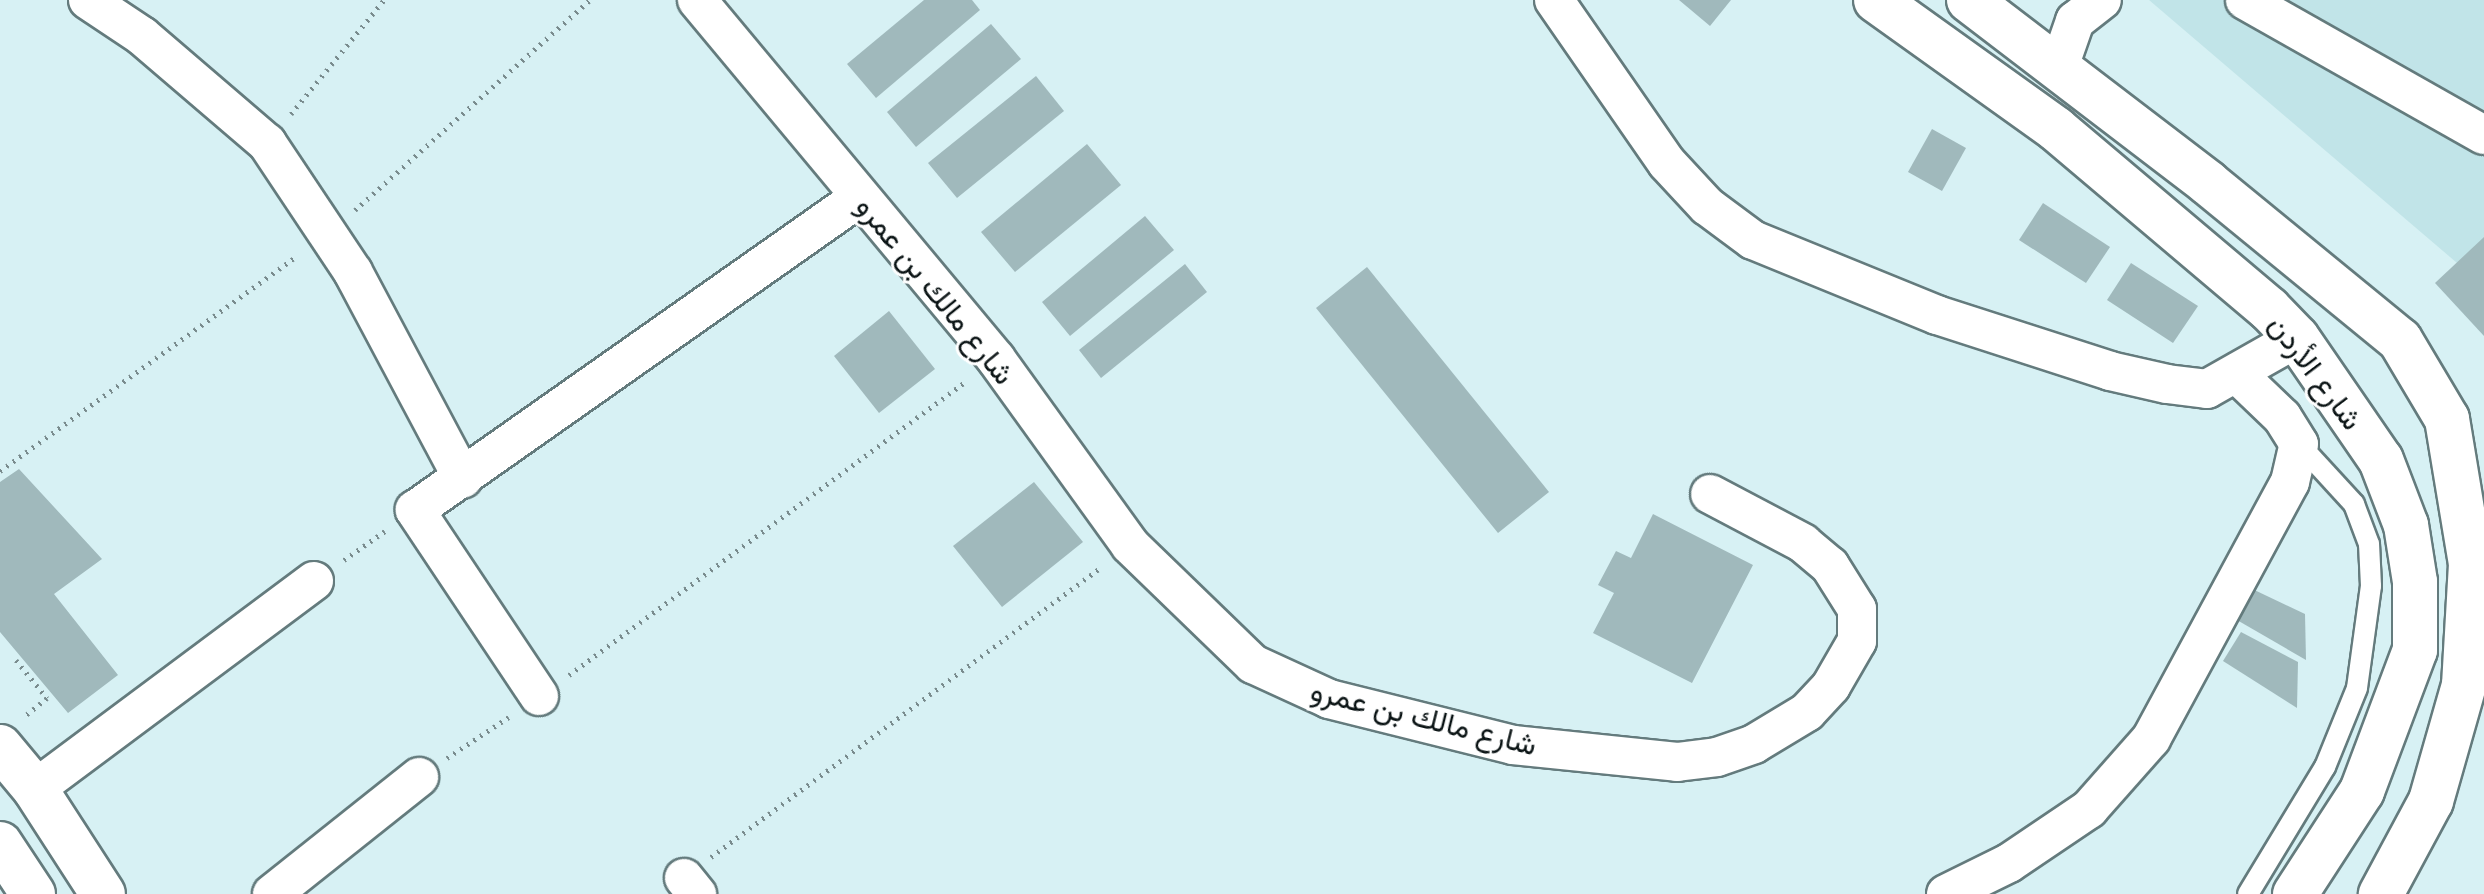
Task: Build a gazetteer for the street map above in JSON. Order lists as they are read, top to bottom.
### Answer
{
  "streets": {
    "highway": ["شارع الأردن"],
    "street": ["شارع مالك بن عمرو"]
  }
}
